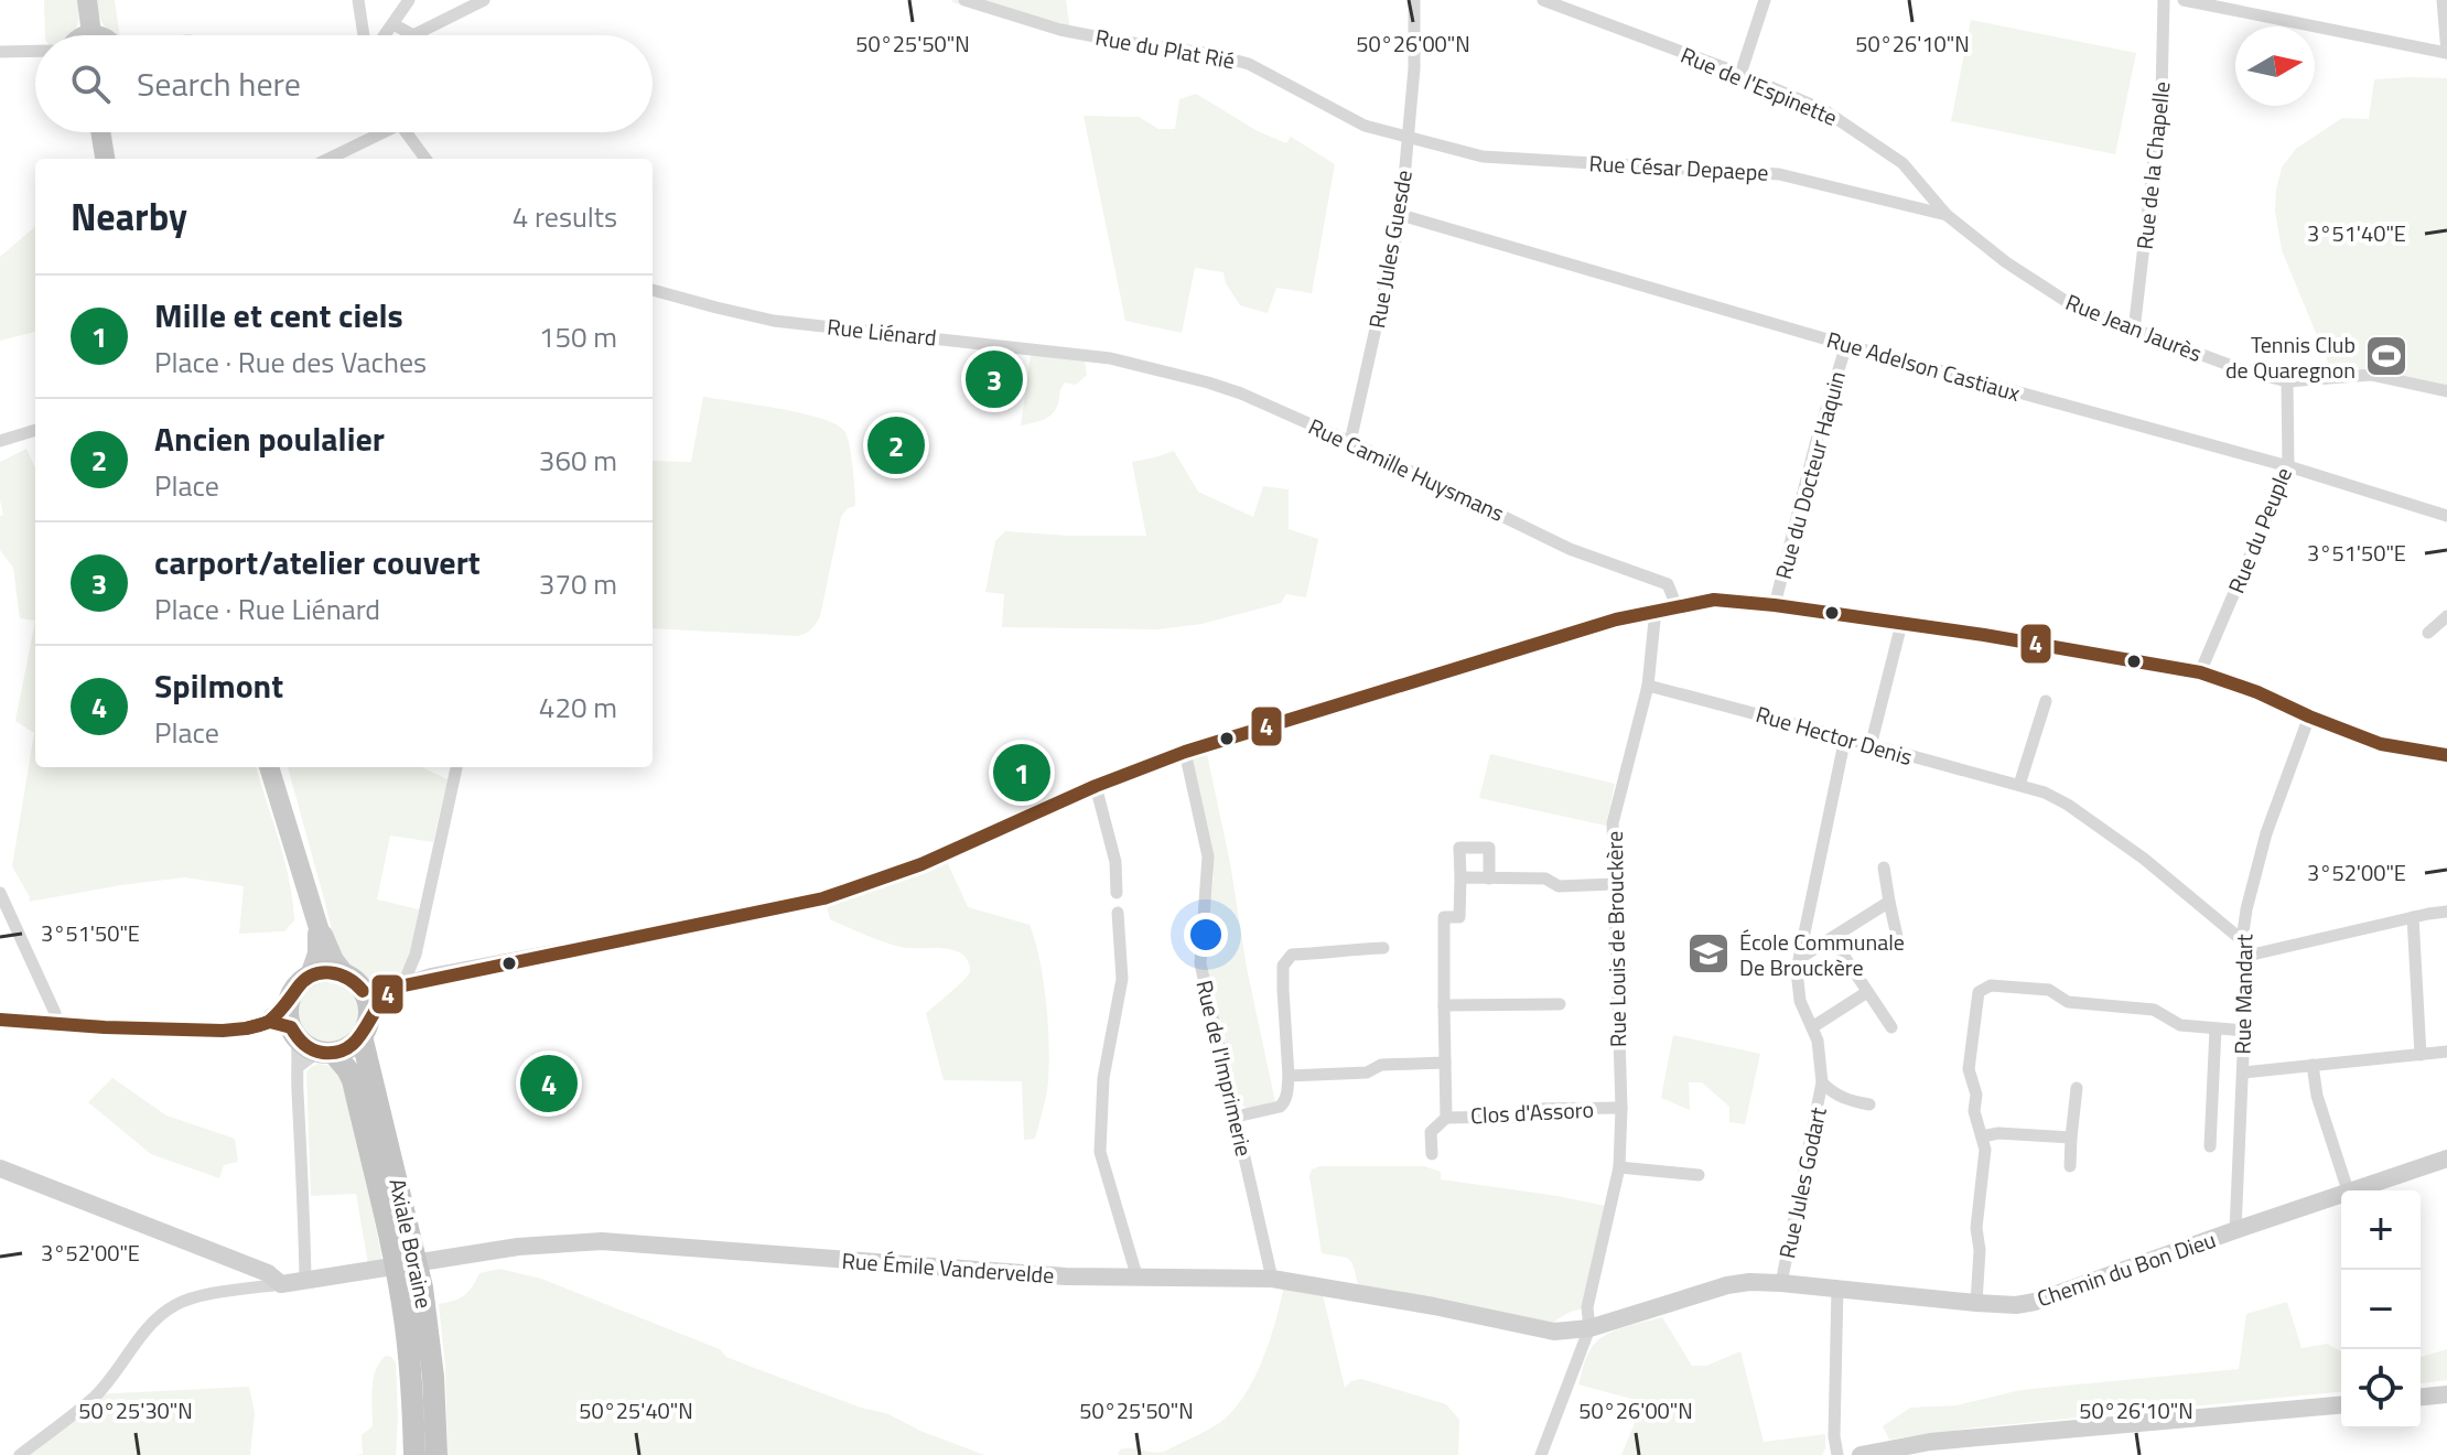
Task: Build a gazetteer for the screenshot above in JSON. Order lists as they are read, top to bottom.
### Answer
{
  "streets": {
    "highway": ["Axiale Boraine"],
    "street": [
      "Rue du Plat Rié",
      "Rue de l'Espinette",
      "Rue de la Chapelle",
      "Rue César Depaepe",
      "Rue Jules Guesde",
      "Rue Jean Jaurès",
      "Rue Liénard",
      "Rue Adelson Castiaux",
      "Rue Camille Huysmans",
      "Rue du Docteur Haquin",
      "Rue du Peuple",
      "Rue Hector Denis",
      "Rue Louis de Brouckère",
      "Rue Mandart",
      "Rue de l'Imprimerie",
      "Clos d'Assoro",
      "Rue Jules Godart",
      "Rue Émile Vandervelde",
      "Chemin du Bon Dieu"
    ]
  },
  "crossings": [
    ["Rue du Plat Rié", "Rue César Depaepe"],
    ["Rue du Plat Rié", "Rue Jules Guesde"],
    ["Rue de l'Espinette", "Rue César Depaepe"],
    ["Rue de l'Espinette", "Rue Jean Jaurès"],
    ["Rue de la Chapelle", "Rue Jean Jaurès"],
    ["Rue César Depaepe", "Rue Jules Guesde"],
    ["Rue César Depaepe", "Rue Jean Jaurès"],
    ["Rue Jules Guesde", "Rue Adelson Castiaux"],
    ["Rue Jules Guesde", "Rue Camille Huysmans"],
    ["Rue Jean Jaurès", "Rue du Peuple"],
    ["Rue Liénard", "Rue Camille Huysmans"],
    ["Rue Adelson Castiaux", "Rue du Docteur Haquin"],
    ["Rue Adelson Castiaux", "Rue du Peuple"],
    ["Rue Hector Denis", "Rue Louis de Brouckère"],
    ["Rue Hector Denis", "Rue Mandart"],
    ["Rue Louis de Brouckère", "Clos d'Assoro"],
    ["Rue Louis de Brouckère", "Rue Émile Vandervelde"],
    ["Rue Louis de Brouckère", "Chemin du Bon Dieu"],
    ["Rue Mandart", "Chemin du Bon Dieu"],
    ["Rue de l'Imprimerie", "Rue Émile Vandervelde"],
    ["Rue Jules Godart", "Chemin du Bon Dieu"],
    ["Rue Émile Vandervelde", "Chemin du Bon Dieu"]
  ],
  "places": {
    "sports": ["Tennis Club de Quaregnon"],
    "school or university": ["École Communale De Brouckère"]
  },
  "lines": ["transit line 4"],
  "north": "right",
  "page": {
    "search": "Search here",
    "heading": ["Nearby", "4 results"],
    "list": [
      {
        "mark": "1",
        "name": "Mille et cent ciels",
        "note": "Place · Rue des Vaches",
        "value": "150 m"
      },
      {
        "mark": "2",
        "name": "Ancien poulalier",
        "note": "Place",
        "value": "360 m"
      },
      {
        "mark": "3",
        "name": "carport/atelier couvert",
        "note": "Place · Rue Liénard",
        "value": "370 m"
      },
      {
        "mark": "4",
        "name": "Spilmont",
        "note": "Place",
        "value": "420 m"
      }
    ],
    "pins": [
      "3",
      "2",
      "1",
      "4"
    ],
    "map_buttons": ["+", "−"]
  },
  "coordinates": [
    "50°26'00\"N",
    "50°26'10\"N",
    "50°25'50\"N",
    "3°51'40\"E",
    "3°51'50\"E",
    "3°52'00\"E",
    "50°25'30\"N",
    "50°25'40\"N"
  ]
}
